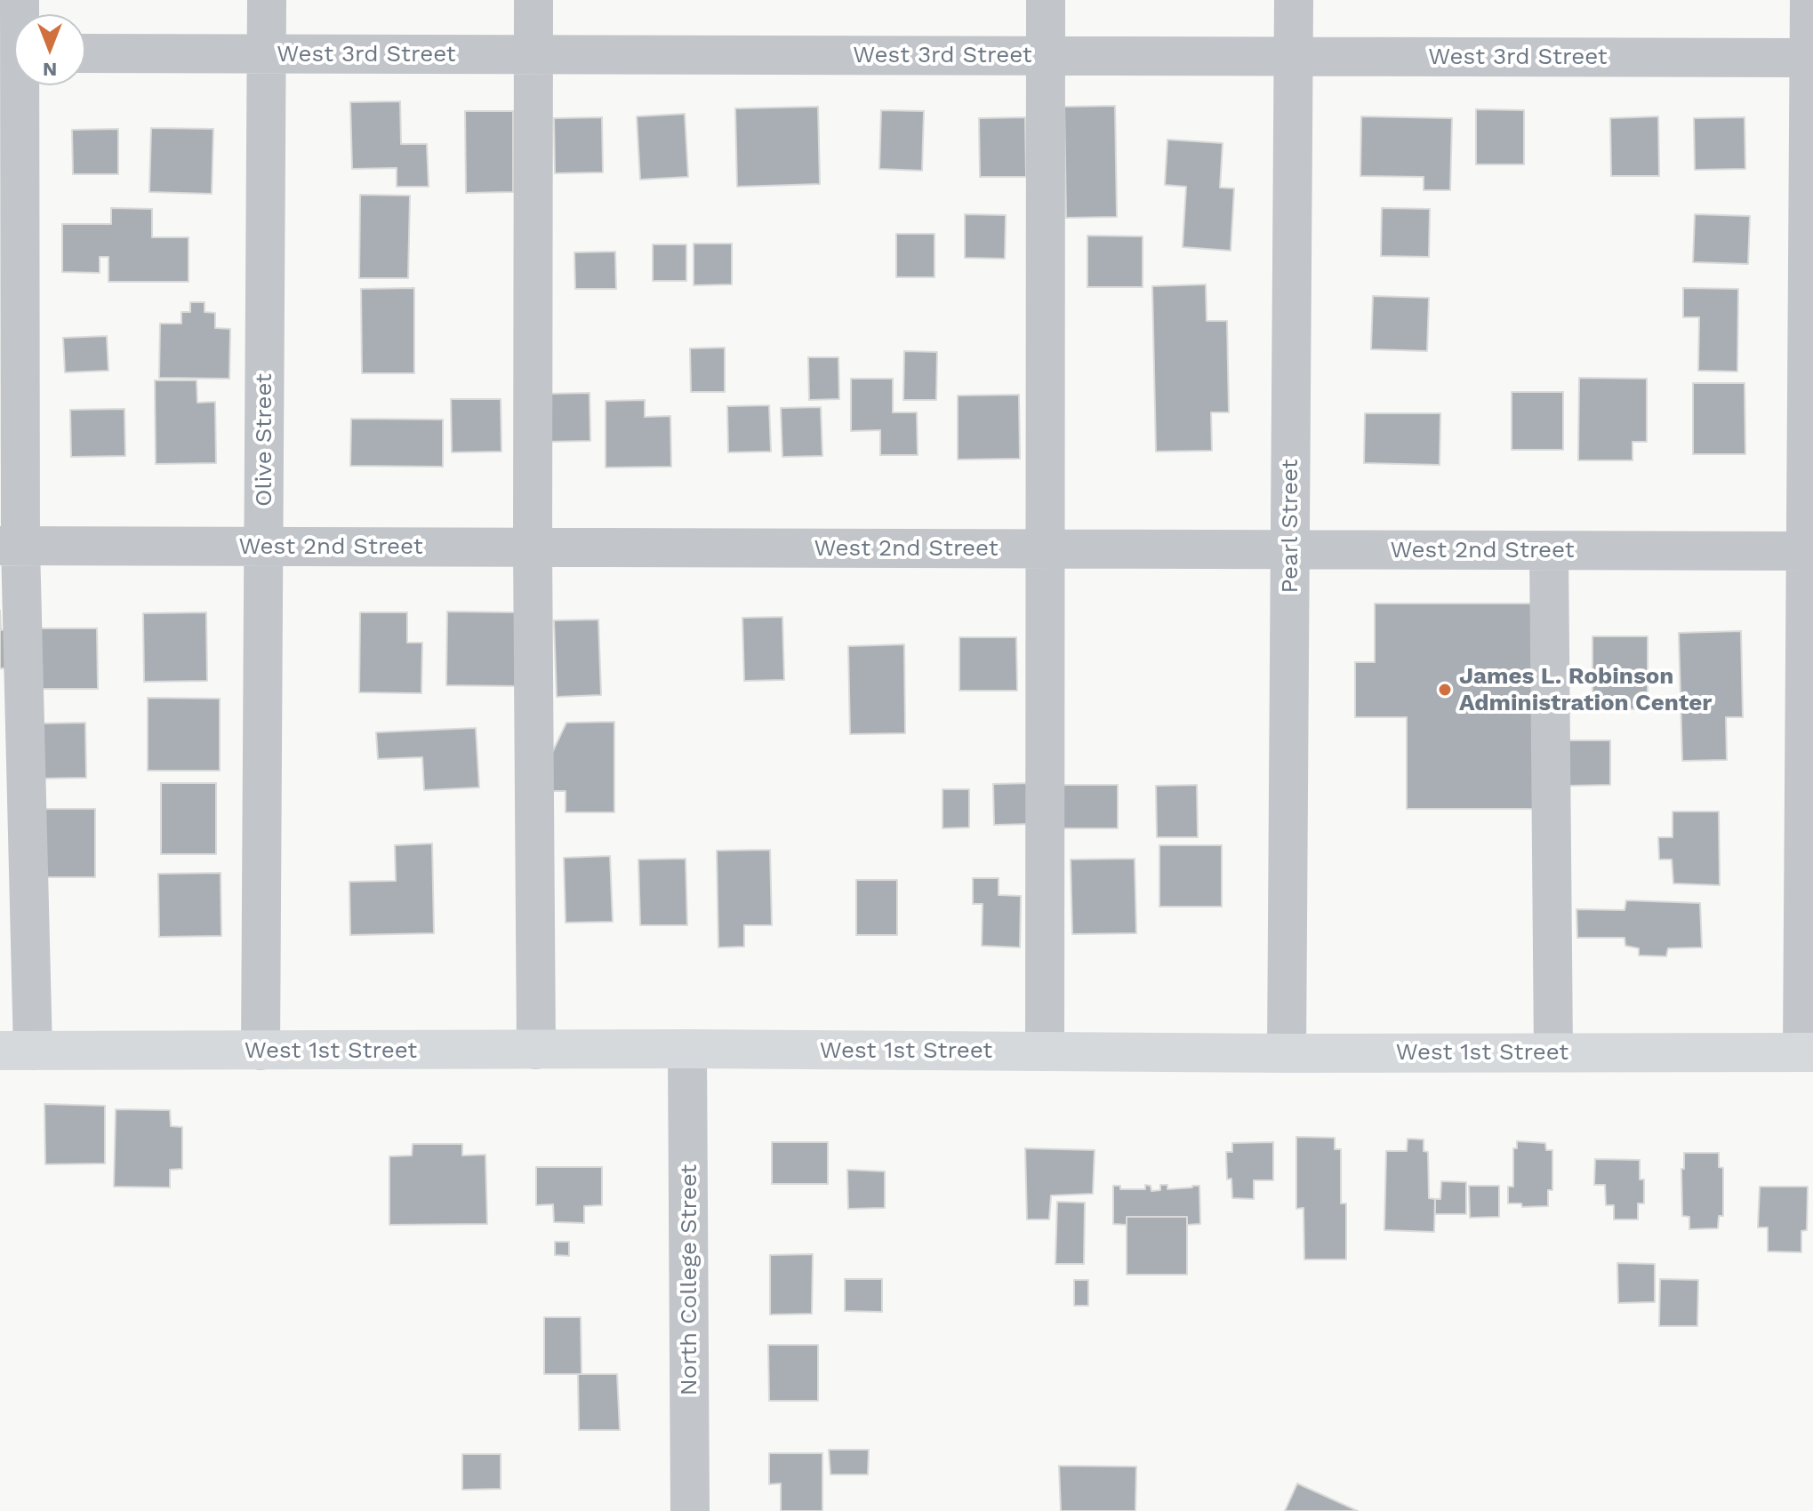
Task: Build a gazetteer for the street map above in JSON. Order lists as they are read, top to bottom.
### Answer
{
  "streets": {
    "main road": ["West 1st Street"],
    "street": [
      "West 3rd Street",
      "Olive Street",
      "Pearl Street",
      "West 2nd Street",
      "North College Street"
    ]
  },
  "crossings": [
    ["West 3rd Street", "Olive Street"],
    ["West 3rd Street", "Pearl Street"],
    ["Olive Street", "West 2nd Street"],
    ["Olive Street", "West 1st Street"],
    ["Pearl Street", "West 2nd Street"],
    ["Pearl Street", "West 1st Street"],
    ["West 1st Street", "North College Street"]
  ],
  "places": ["James L. Robinson Administration Center"],
  "north": "bottom"
}
